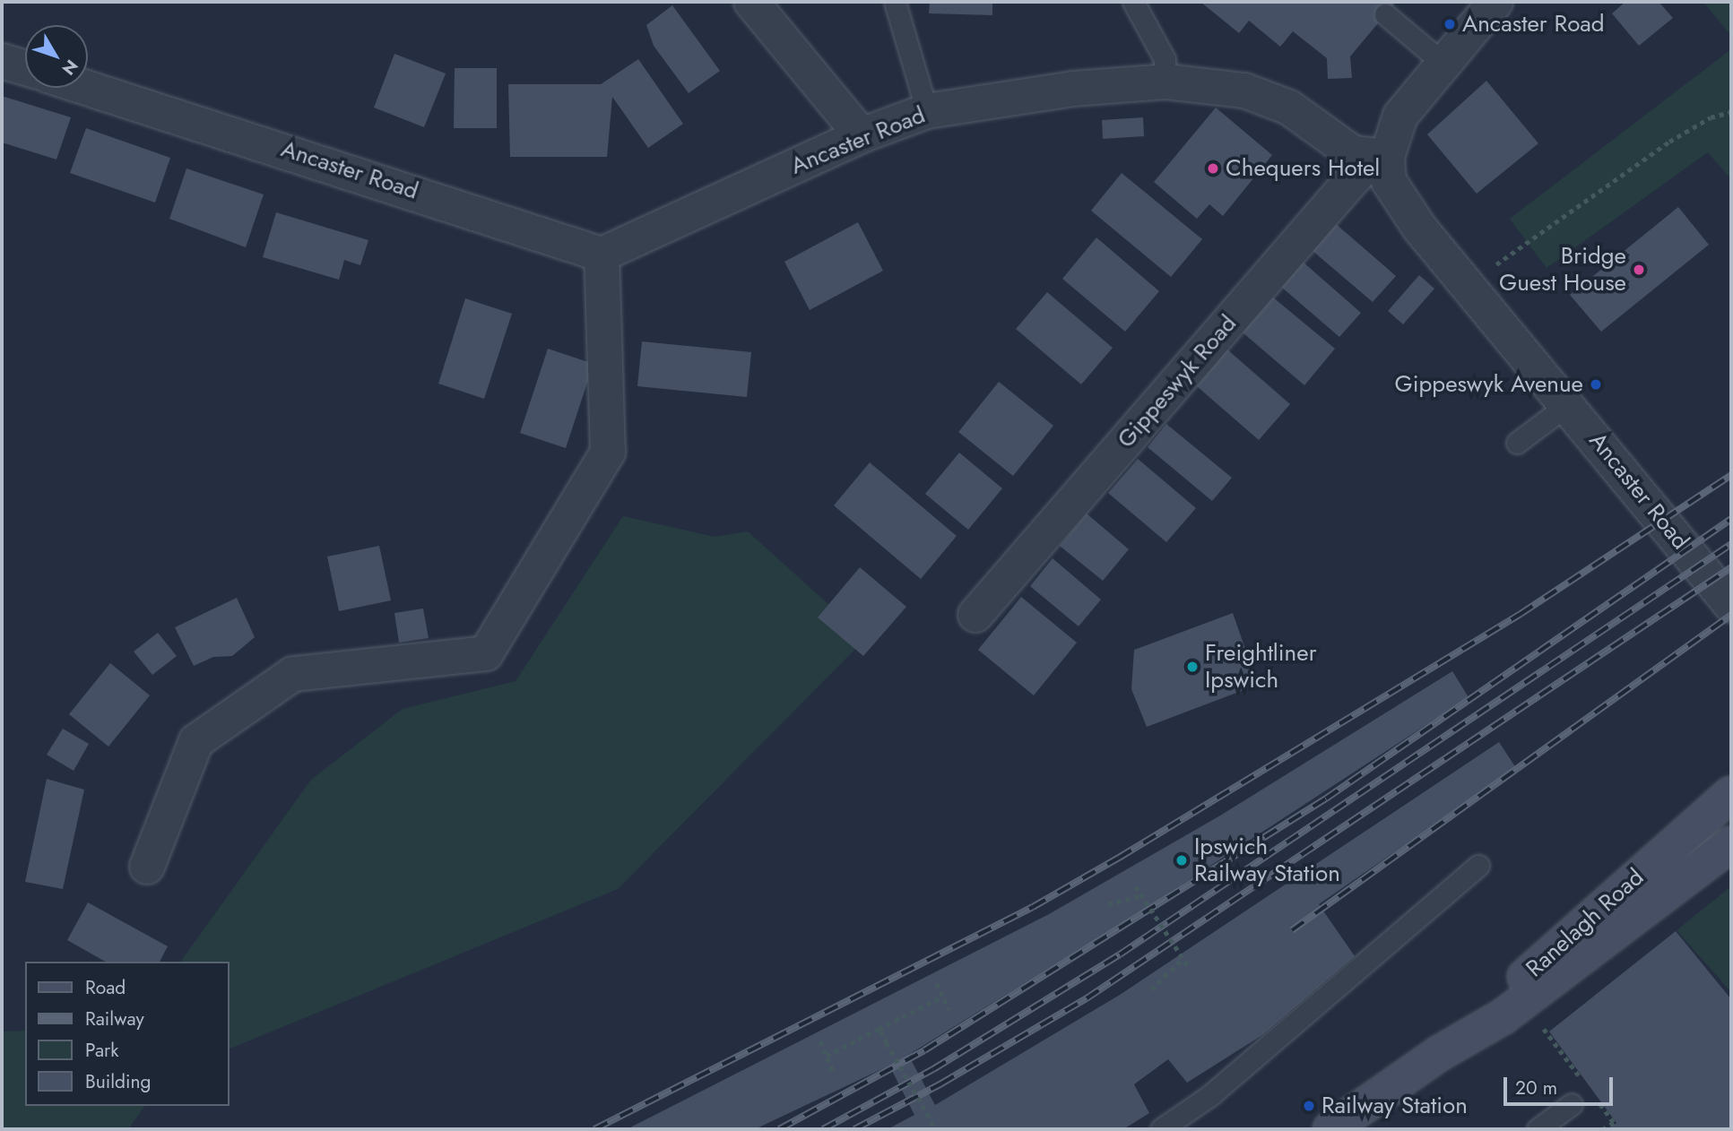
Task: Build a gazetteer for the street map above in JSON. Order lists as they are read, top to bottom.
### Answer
{
  "streets": {
    "main road": ["Ranelagh Road"],
    "street": ["Ancaster Road", "Gippeswyk Road"]
  },
  "crossings": [
    ["Ancaster Road", "Gippeswyk Road"]
  ],
  "places": [
    "Ancaster Road",
    "Chequers Hotel",
    "Bridge Guest House",
    "Gippeswyk Avenue",
    "Freightliner Ipswich",
    "Ipswich Railway Station",
    "Railway Station"
  ],
  "legend": [
    "Road",
    "Railway",
    "Park",
    "Building"
  ],
  "scale_bar": "20 m",
  "north": "bottom right"
}
